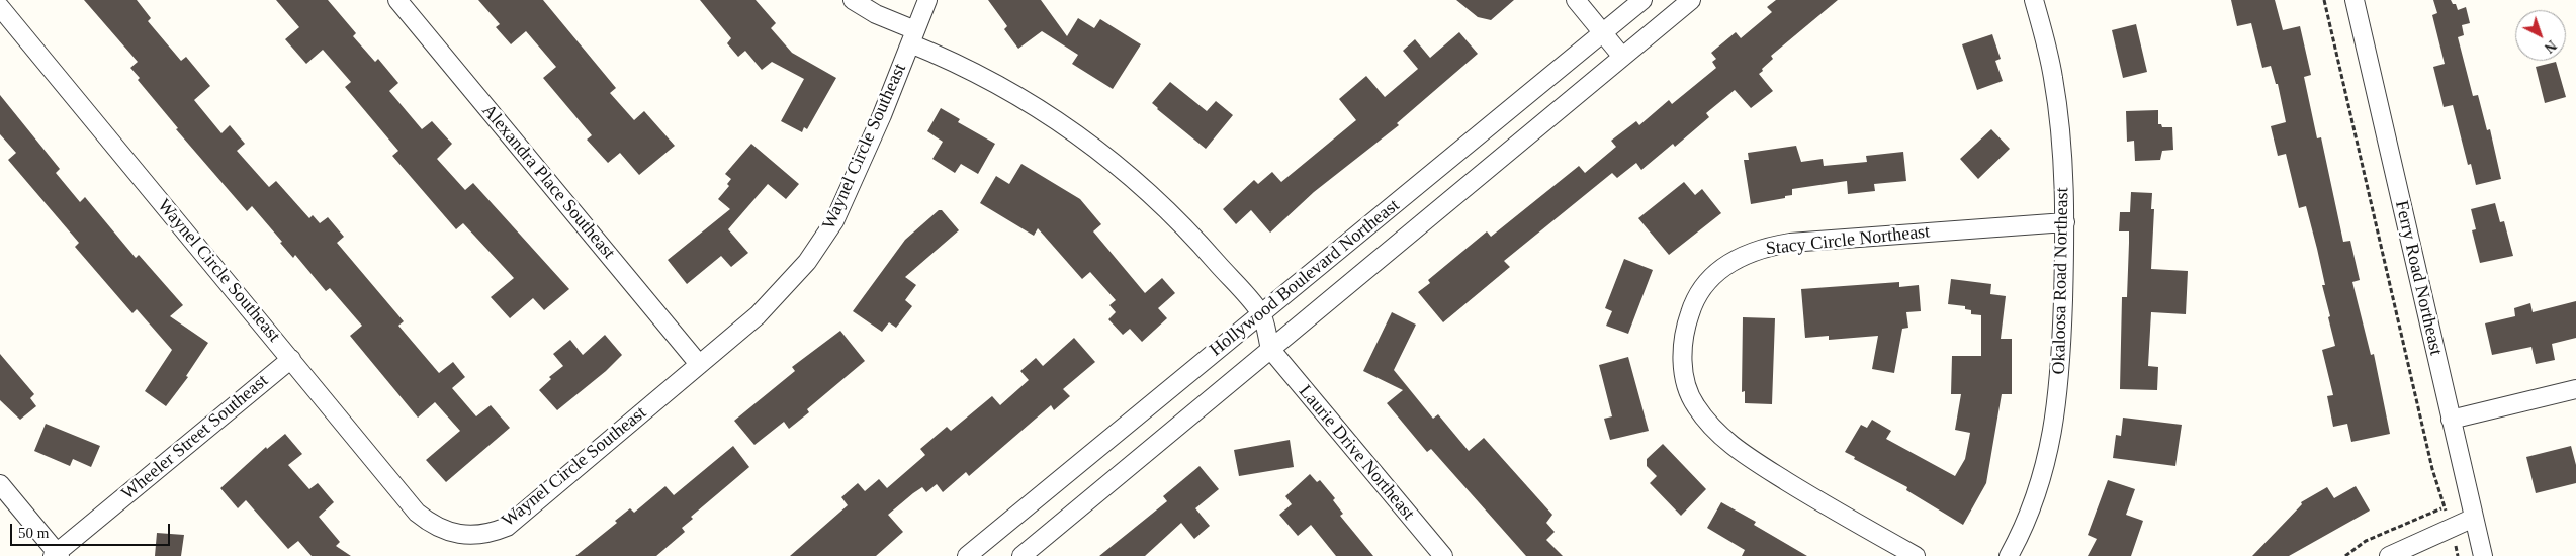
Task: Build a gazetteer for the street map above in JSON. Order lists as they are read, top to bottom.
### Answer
{
  "streets": {
    "street": [
      "Waynel Circle Southeast",
      "Alexandra Place Southeast",
      "Stacy Circle Northeast",
      "Hollywood Boulevard Northeast",
      "Ferry Road Northeast",
      "Okaloosa Road Northeast",
      "Wheeler Street Southeast",
      "Laurie Drive Northeast"
    ]
  },
  "crossings": [
    ["Waynel Circle Southeast", "Alexandra Place Southeast"],
    ["Waynel Circle Southeast", "Wheeler Street Southeast"],
    ["Stacy Circle Northeast", "Okaloosa Road Northeast"],
    ["Hollywood Boulevard Northeast", "Laurie Drive Northeast"]
  ],
  "scale_bar": "50 m",
  "north": "bottom right"
}
